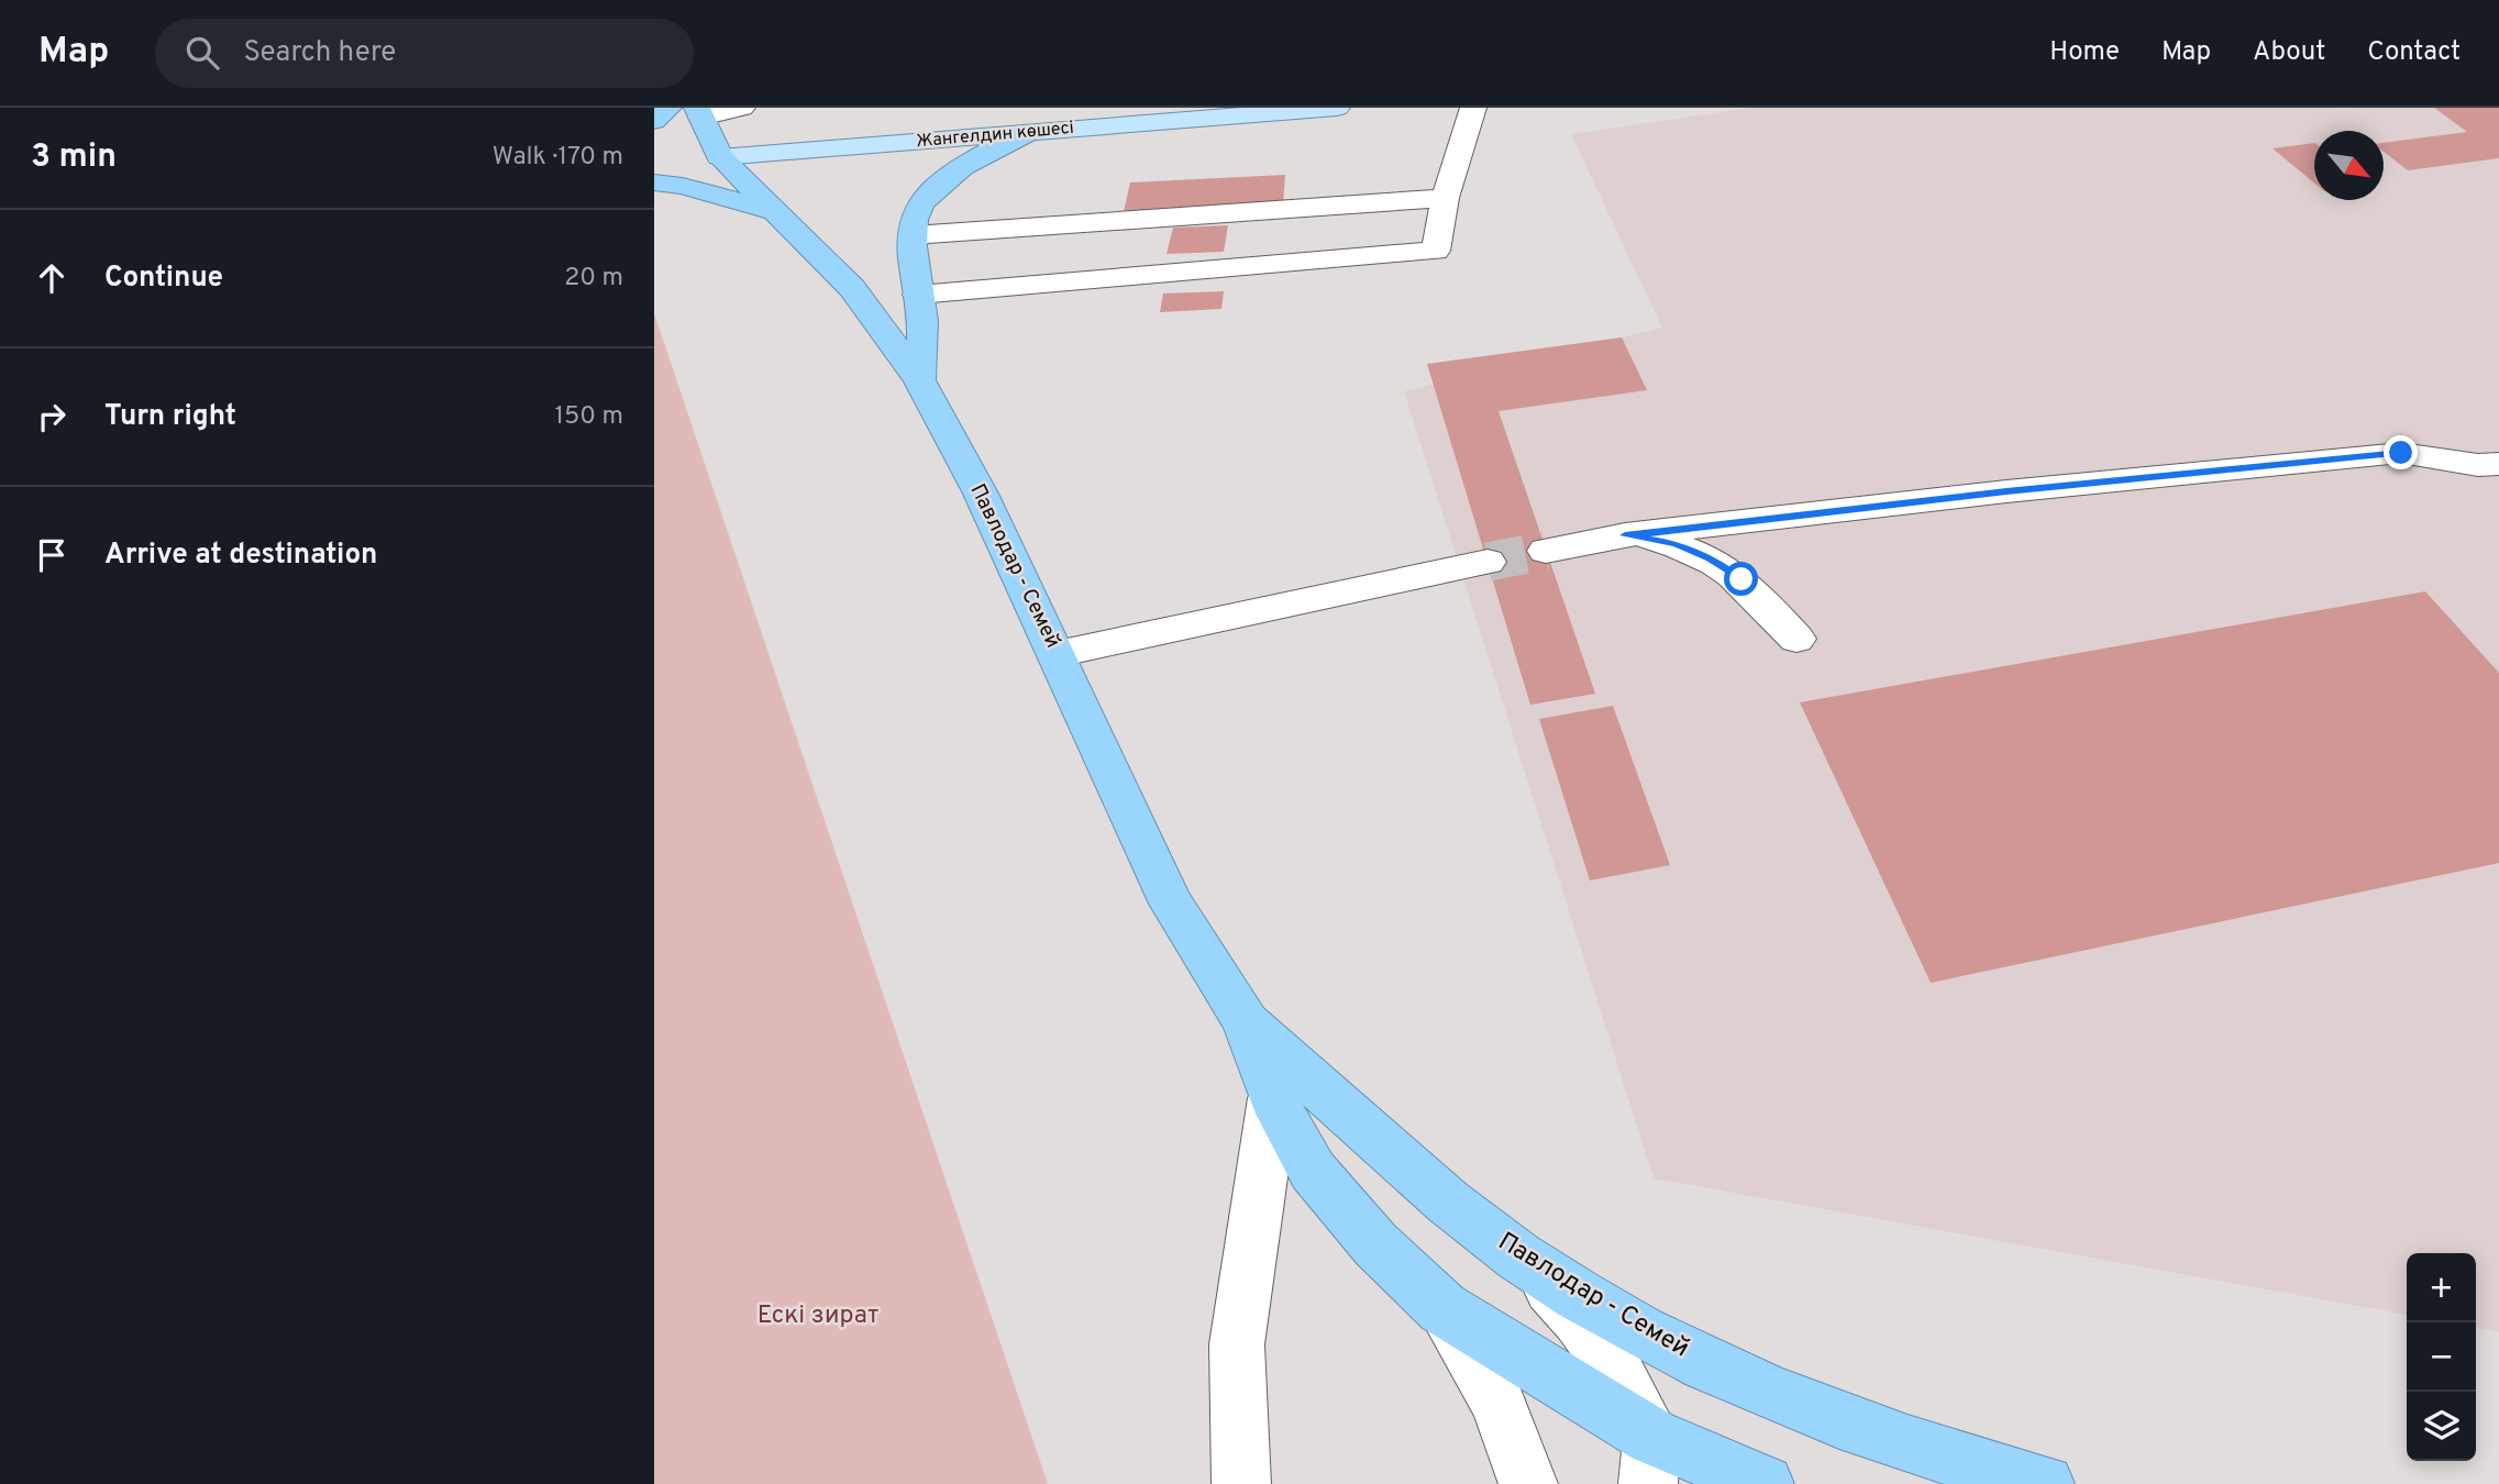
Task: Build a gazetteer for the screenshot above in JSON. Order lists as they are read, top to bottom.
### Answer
{
  "streets": {
    "highway": ["Павлодар - Семей"],
    "main road": ["Жангелдин көшесі"]
  },
  "crossings": [
    ["Жангелдин көшесі", "Павлодар - Семей"]
  ],
  "parks": ["Ескі зират"],
  "north": "bottom right",
  "page": {
    "header": "Map",
    "search": "Search here",
    "nav": [
      "Home",
      "Map",
      "About",
      "Contact"
    ],
    "heading": ["3 min", "Walk · 170 m"],
    "list": [
      ["Continue", "20 m"],
      ["Turn right", "150 m"],
      "Arrive at destination"
    ],
    "map_buttons": ["+", "−"]
  }
}
